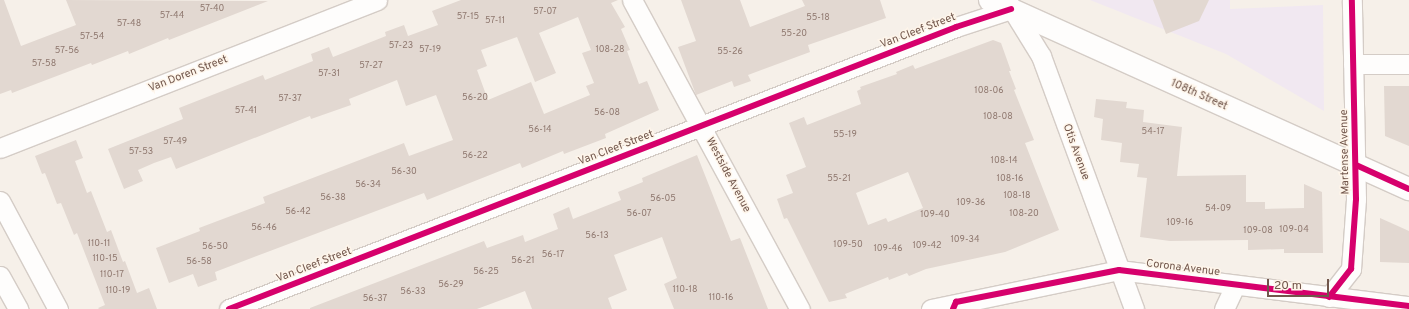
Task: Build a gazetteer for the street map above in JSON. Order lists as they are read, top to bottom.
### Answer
{
  "streets": {
    "main road": ["108th Street"],
    "street": [
      "Van Cleef Street",
      "Van Doren Street",
      "Otis Avenue",
      "Martense Avenue",
      "Westside Avenue",
      "Corona Avenue"
    ]
  },
  "crossings": [
    ["Van Cleef Street", "108th Street"],
    ["Van Cleef Street", "Otis Avenue"],
    ["Van Cleef Street", "Westside Avenue"],
    ["108th Street", "Otis Avenue"],
    ["108th Street", "Martense Avenue"],
    ["Otis Avenue", "Corona Avenue"],
    ["Martense Avenue", "Corona Avenue"]
  ],
  "house_numbers": [
    "57-40",
    "57-07",
    "57-44",
    "57-15",
    "55-18",
    "57-11",
    "57-48",
    "55-20",
    "57-54",
    "57-23",
    "57-19",
    "108-28",
    "57-56",
    "55-26",
    "57-58",
    "57-27",
    "57-31",
    "108-06",
    "56-20",
    "57-37",
    "57-41",
    "56-08",
    "108-08",
    "56-14",
    "54-17",
    "55-19",
    "57-49",
    "57-53",
    "56-22",
    "108-14",
    "56-30",
    "55-21",
    "108-16",
    "56-34",
    "108-18",
    "56-38",
    "56-05",
    "109-36",
    "54-09",
    "56-42",
    "56-07",
    "108-20",
    "109-40",
    "109-16",
    "56-46",
    "109-04",
    "109-08",
    "56-13",
    "109-34",
    "110-11",
    "109-50",
    "109-42",
    "56-50",
    "109-46",
    "56-17",
    "110-15",
    "56-21",
    "56-58",
    "56-25",
    "110-17",
    "56-29",
    "110-18",
    "110-19",
    "56-33",
    "110-16",
    "56-37"
  ],
  "scale_bar": "20 m"
}
